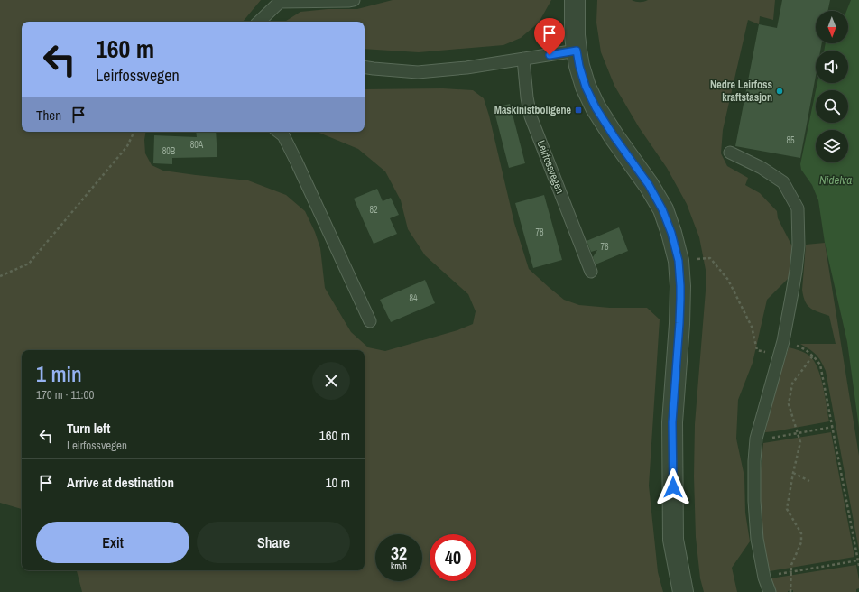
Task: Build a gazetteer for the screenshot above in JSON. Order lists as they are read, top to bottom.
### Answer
{
  "streets": {
    "lane": ["Leirfossvegen"]
  },
  "water": ["Nidelva"],
  "places": {
    "other": ["Nedre Leirfoss kraftstasjon"],
    "transit": ["Maskinistboligene"]
  },
  "house_numbers": [
    "85",
    "80A",
    "80B",
    "82",
    "78",
    "76",
    "84"
  ],
  "north": "bottom",
  "page": {
    "turn": ["160 m", "Leirfossvegen"],
    "then": "Then",
    "heading": ["1 min", "170 m · 11:00"],
    "list": [
      {
        "name": "Turn left",
        "note": "Leirfossvegen",
        "value": "160 m"
      },
      {
        "name": "Arrive at destination",
        "value": "10 m"
      }
    ],
    "buttons": ["Exit", "Share"],
    "speed": "32 km/h",
    "limit": "40"
  }
}
